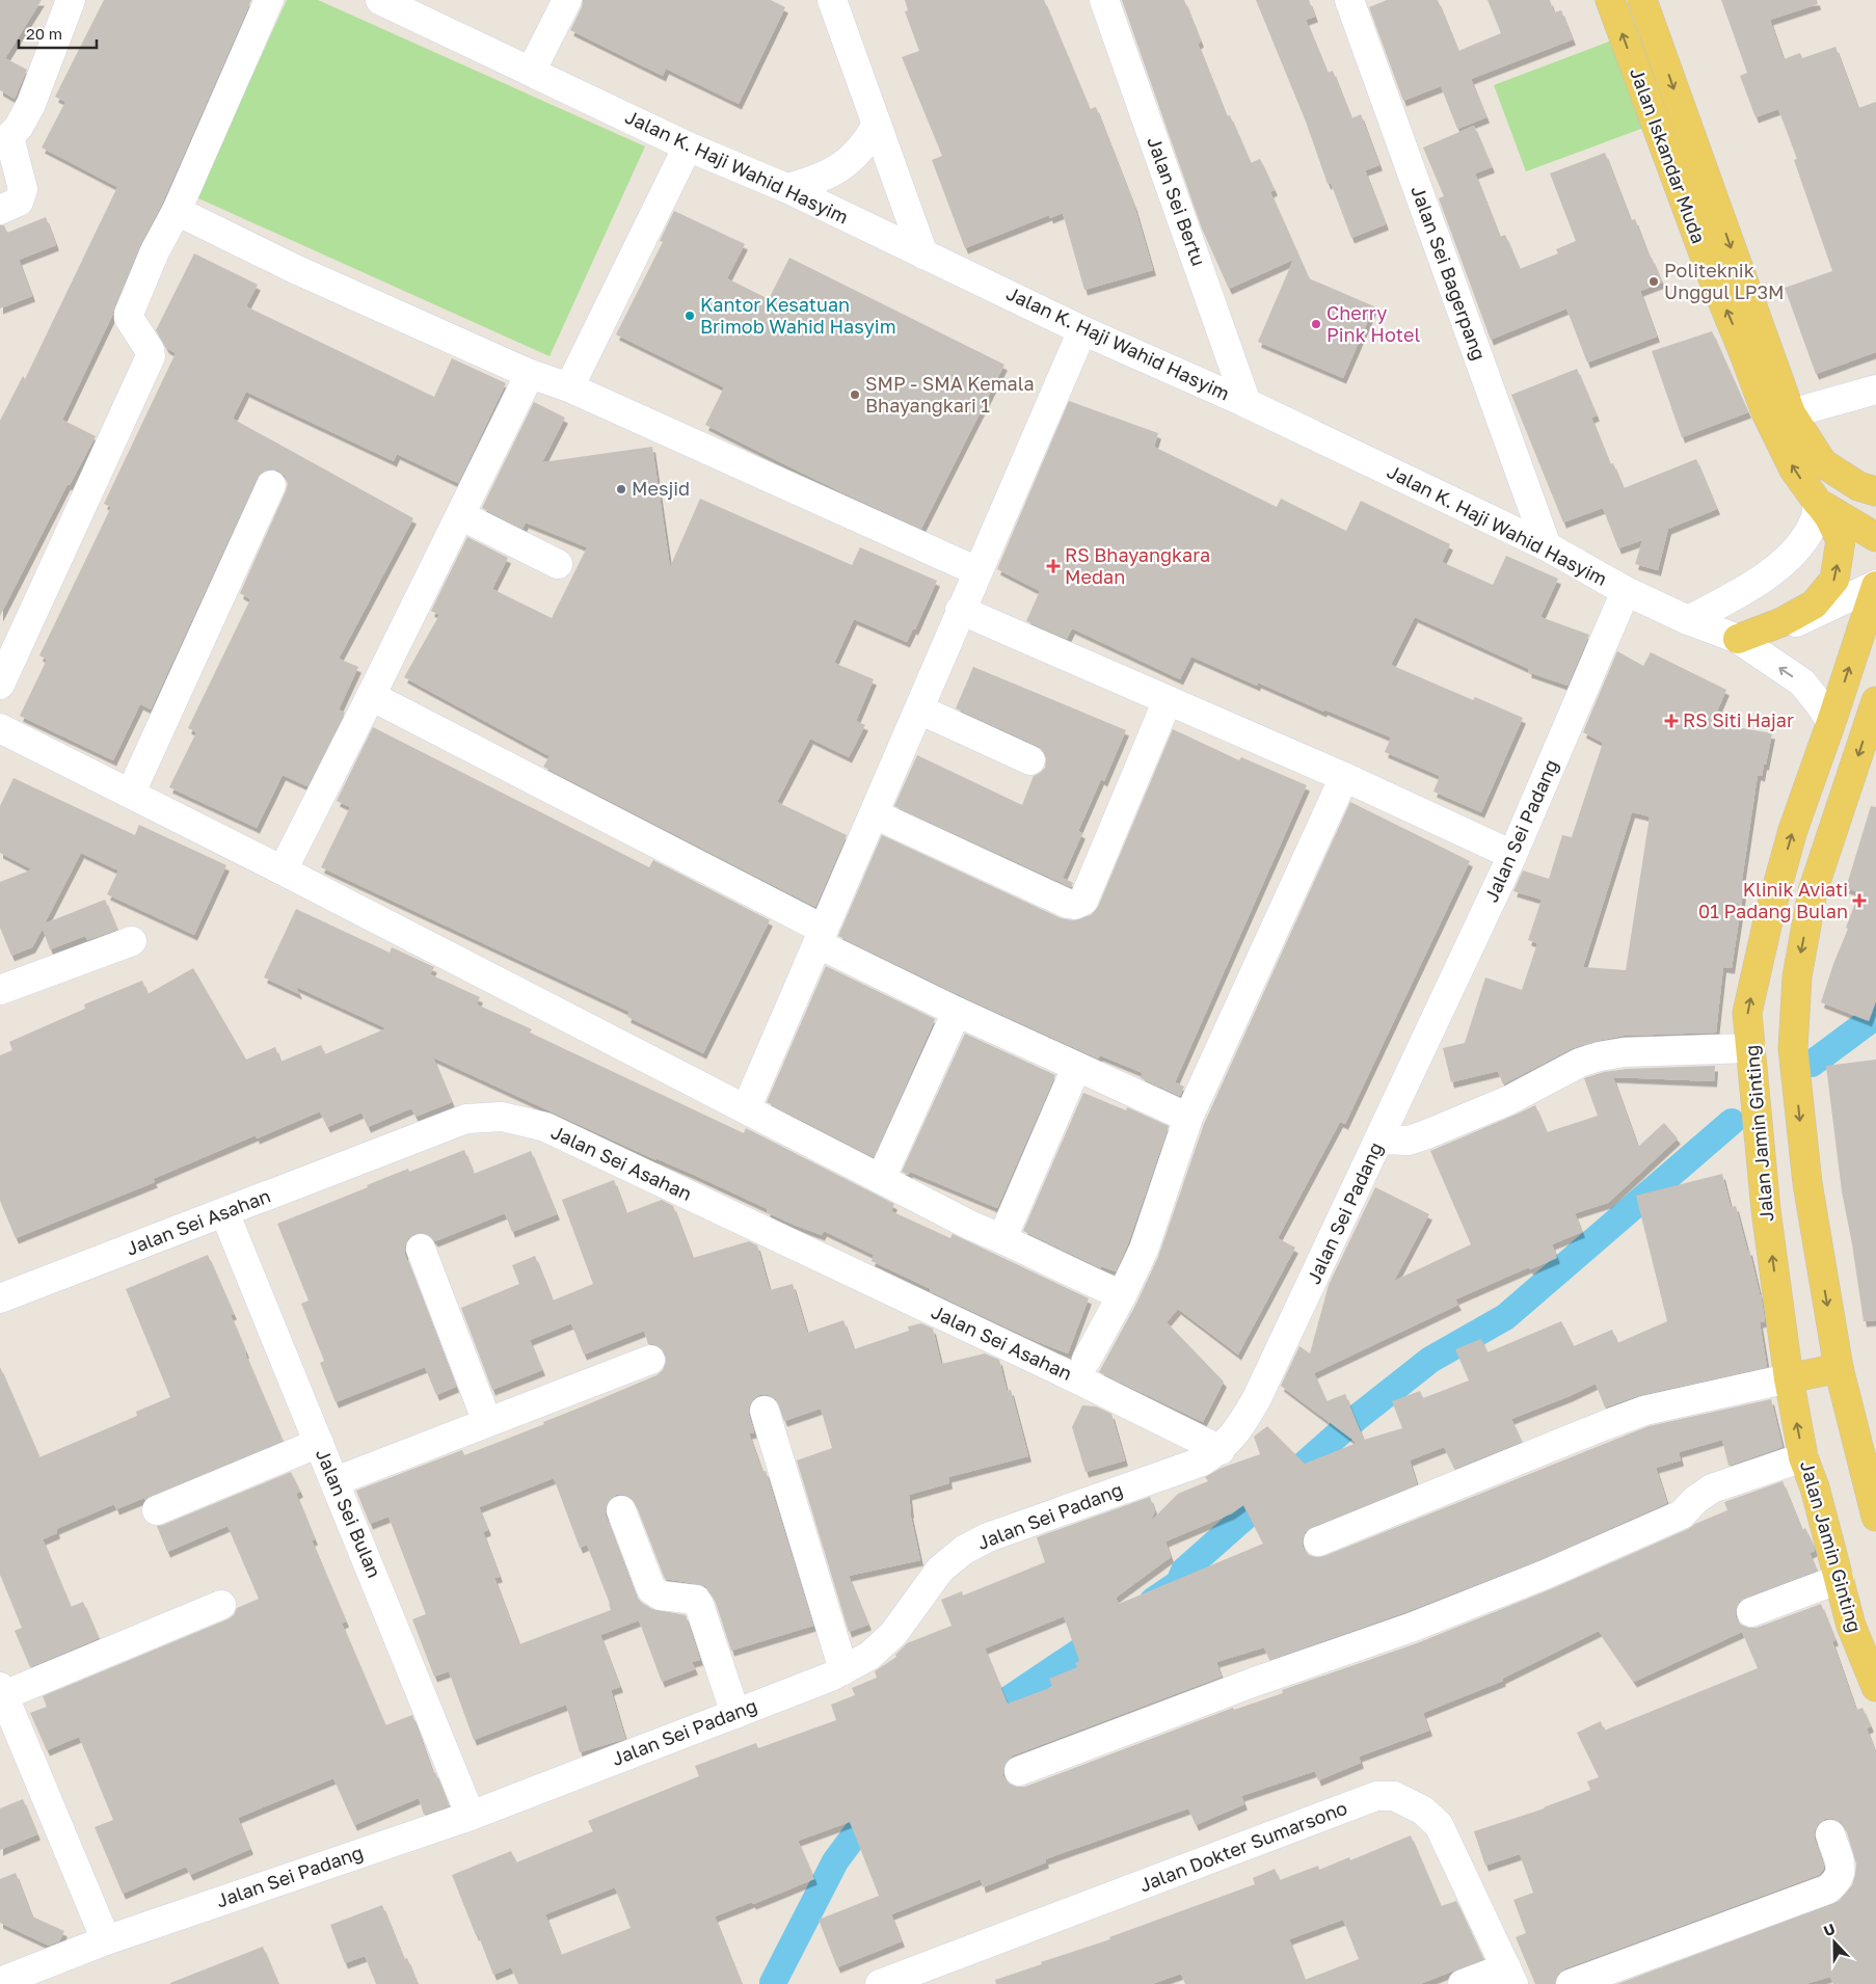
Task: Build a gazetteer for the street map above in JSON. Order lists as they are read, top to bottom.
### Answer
{
  "streets": {
    "main road": ["Jalan Iskandar Muda", "Jalan Jamin Ginting"],
    "street": [
      "Jalan K. Haji Wahid Hasyim",
      "Jalan Sei Bertu",
      "Jalan Sei Bagerpang",
      "Jalan Sei Padang",
      "Jalan Sei Asahan",
      "Jalan Sei Bulan",
      "Jalan Dokter Sumarsono"
    ]
  },
  "crossings": [
    ["Jalan K. Haji Wahid Hasyim", "Jalan Sei Bertu"],
    ["Jalan K. Haji Wahid Hasyim", "Jalan Sei Bagerpang"],
    ["Jalan K. Haji Wahid Hasyim", "Jalan Sei Padang"],
    ["Jalan K. Haji Wahid Hasyim", "Jalan Jamin Ginting"],
    ["Jalan Sei Padang", "Jalan Sei Asahan"],
    ["Jalan Sei Padang", "Jalan Sei Bulan"],
    ["Jalan Sei Asahan", "Jalan Sei Bulan"]
  ],
  "places": {
    "other": [
      "Politeknik Unggul LP3M",
      "Kantor Kesatuan Brimob Wahid Hasyim",
      "Cherry Pink Hotel",
      "SMP - SMA Kemala Bhayangkari 1",
      "Mesjid"
    ],
    "health": ["RS Bhayangkara Medan", "RS Siti Hajar", "Klinik Aviati 01 Padang Bulan"]
  },
  "scale_bar": "20 m",
  "north": "top"
}
